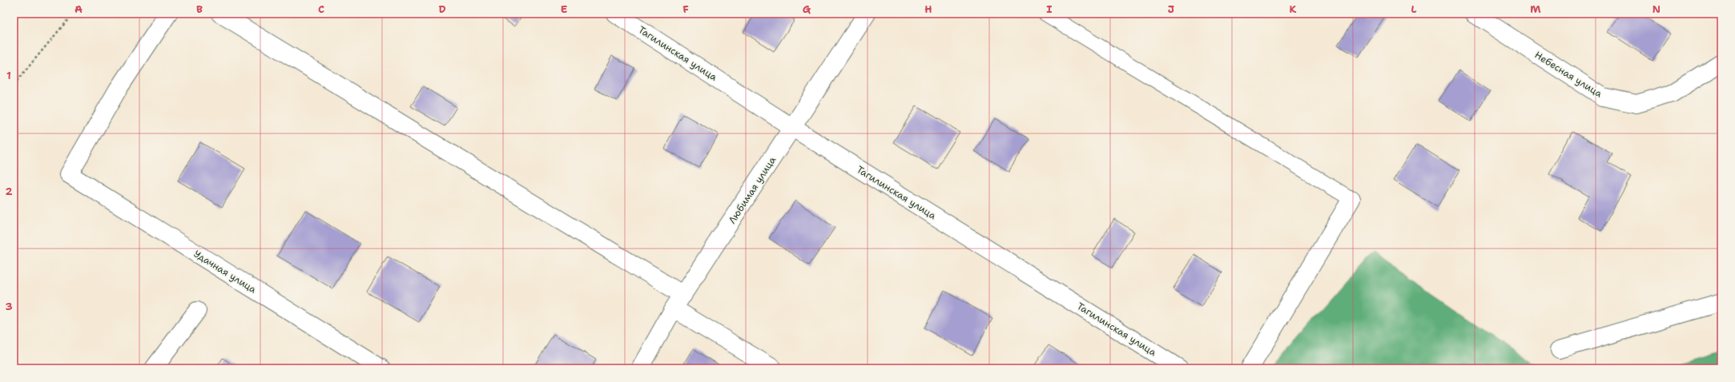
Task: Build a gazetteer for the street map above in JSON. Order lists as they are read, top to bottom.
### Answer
{
  "streets": {
    "street": [
      "Тагилинская улица",
      "Небесная улица",
      "Любимая улица",
      "Удачная улица"
    ]
  },
  "crossings": [
    ["Тагилинская улица", "Любимая улица"]
  ],
  "grid": {
    "columns": [
      "A",
      "B",
      "C",
      "D",
      "E",
      "F",
      "G",
      "H",
      "I",
      "J",
      "K",
      "L",
      "M",
      "N"
    ],
    "rows": ["1", "2", "3"]
  }
}
